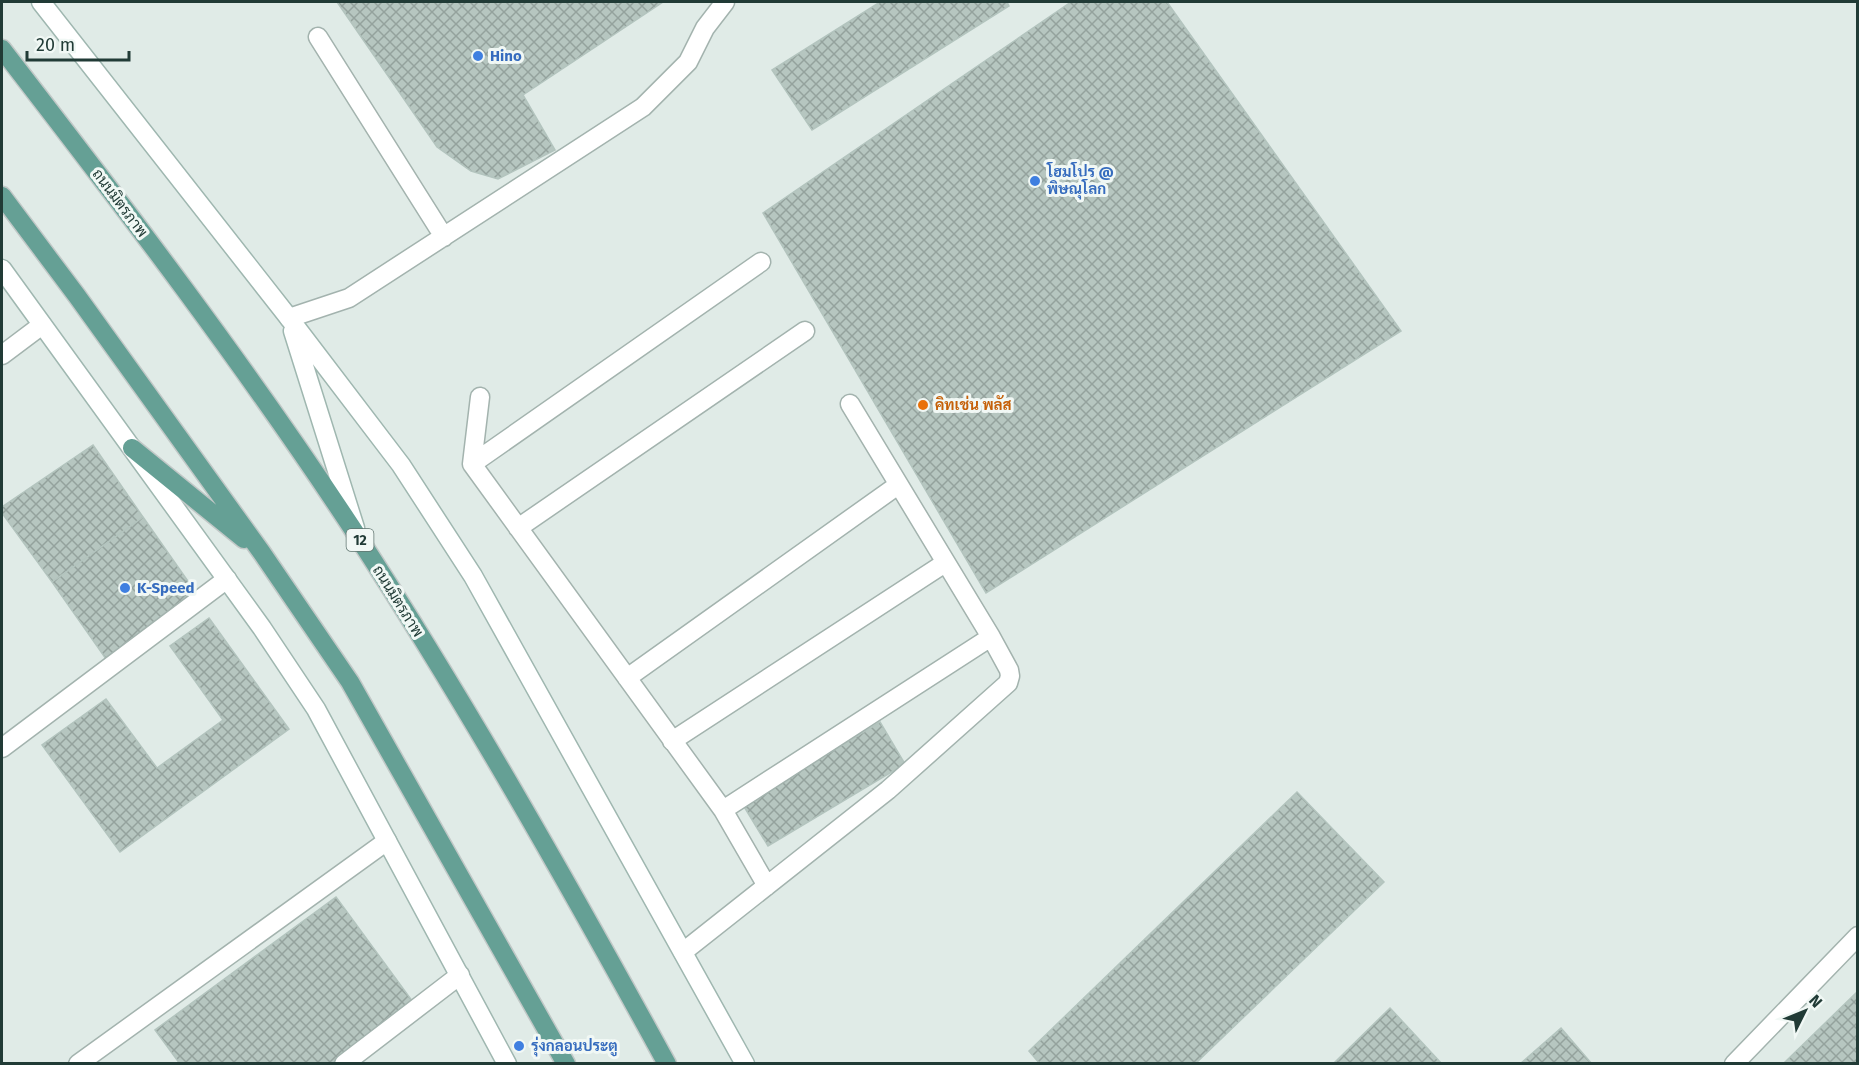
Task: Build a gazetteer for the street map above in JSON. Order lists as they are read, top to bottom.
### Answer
{
  "streets": {
    "main road": ["ถนนมิตรภาพ", "12"]
  },
  "places": [
    "Hino",
    "โฮมโปร @ พิษณุโลก",
    "คิทเช่น พลัส",
    "K-Speed",
    "รุ่งกลอนประตู"
  ],
  "scale_bar": "20 m",
  "north": "top right"
}
